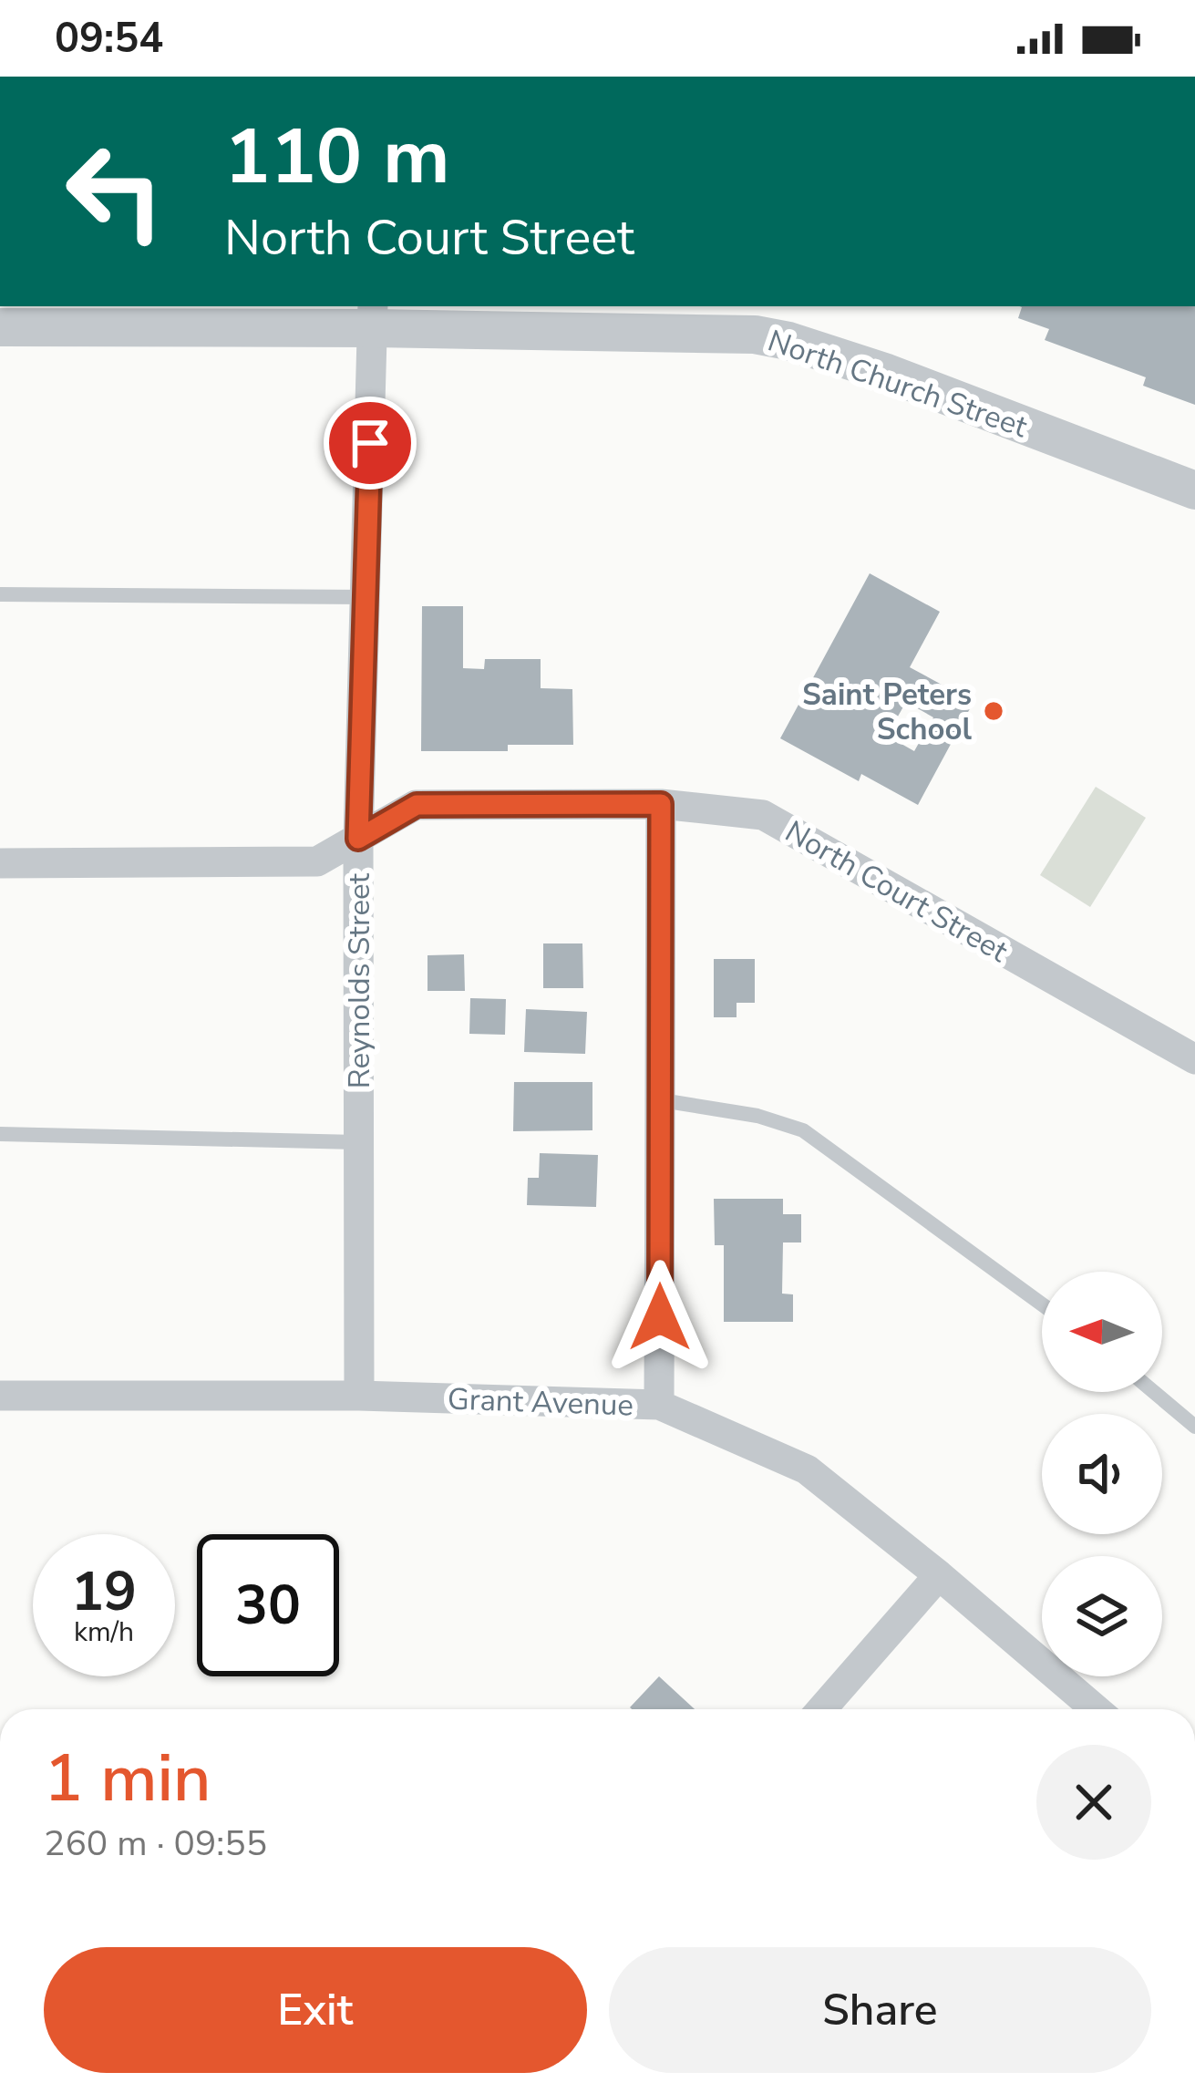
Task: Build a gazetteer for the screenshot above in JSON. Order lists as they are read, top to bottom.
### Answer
{
  "streets": {
    "street": [
      "North Church Street",
      "North Court Street",
      "Reynolds Street",
      "Grant Avenue"
    ]
  },
  "crossings": [
    ["North Church Street", "Reynolds Street"],
    ["North Court Street", "Reynolds Street"],
    ["Reynolds Street", "Grant Avenue"]
  ],
  "places": ["Saint Peters School"],
  "north": "left",
  "page": {
    "status": "09:54",
    "turn": ["110 m", "North Court Street"],
    "speed": "19 km/h",
    "limit": "30",
    "heading": ["1 min", "260 m · 09:55"],
    "buttons": ["Exit", "Share"]
  }
}
